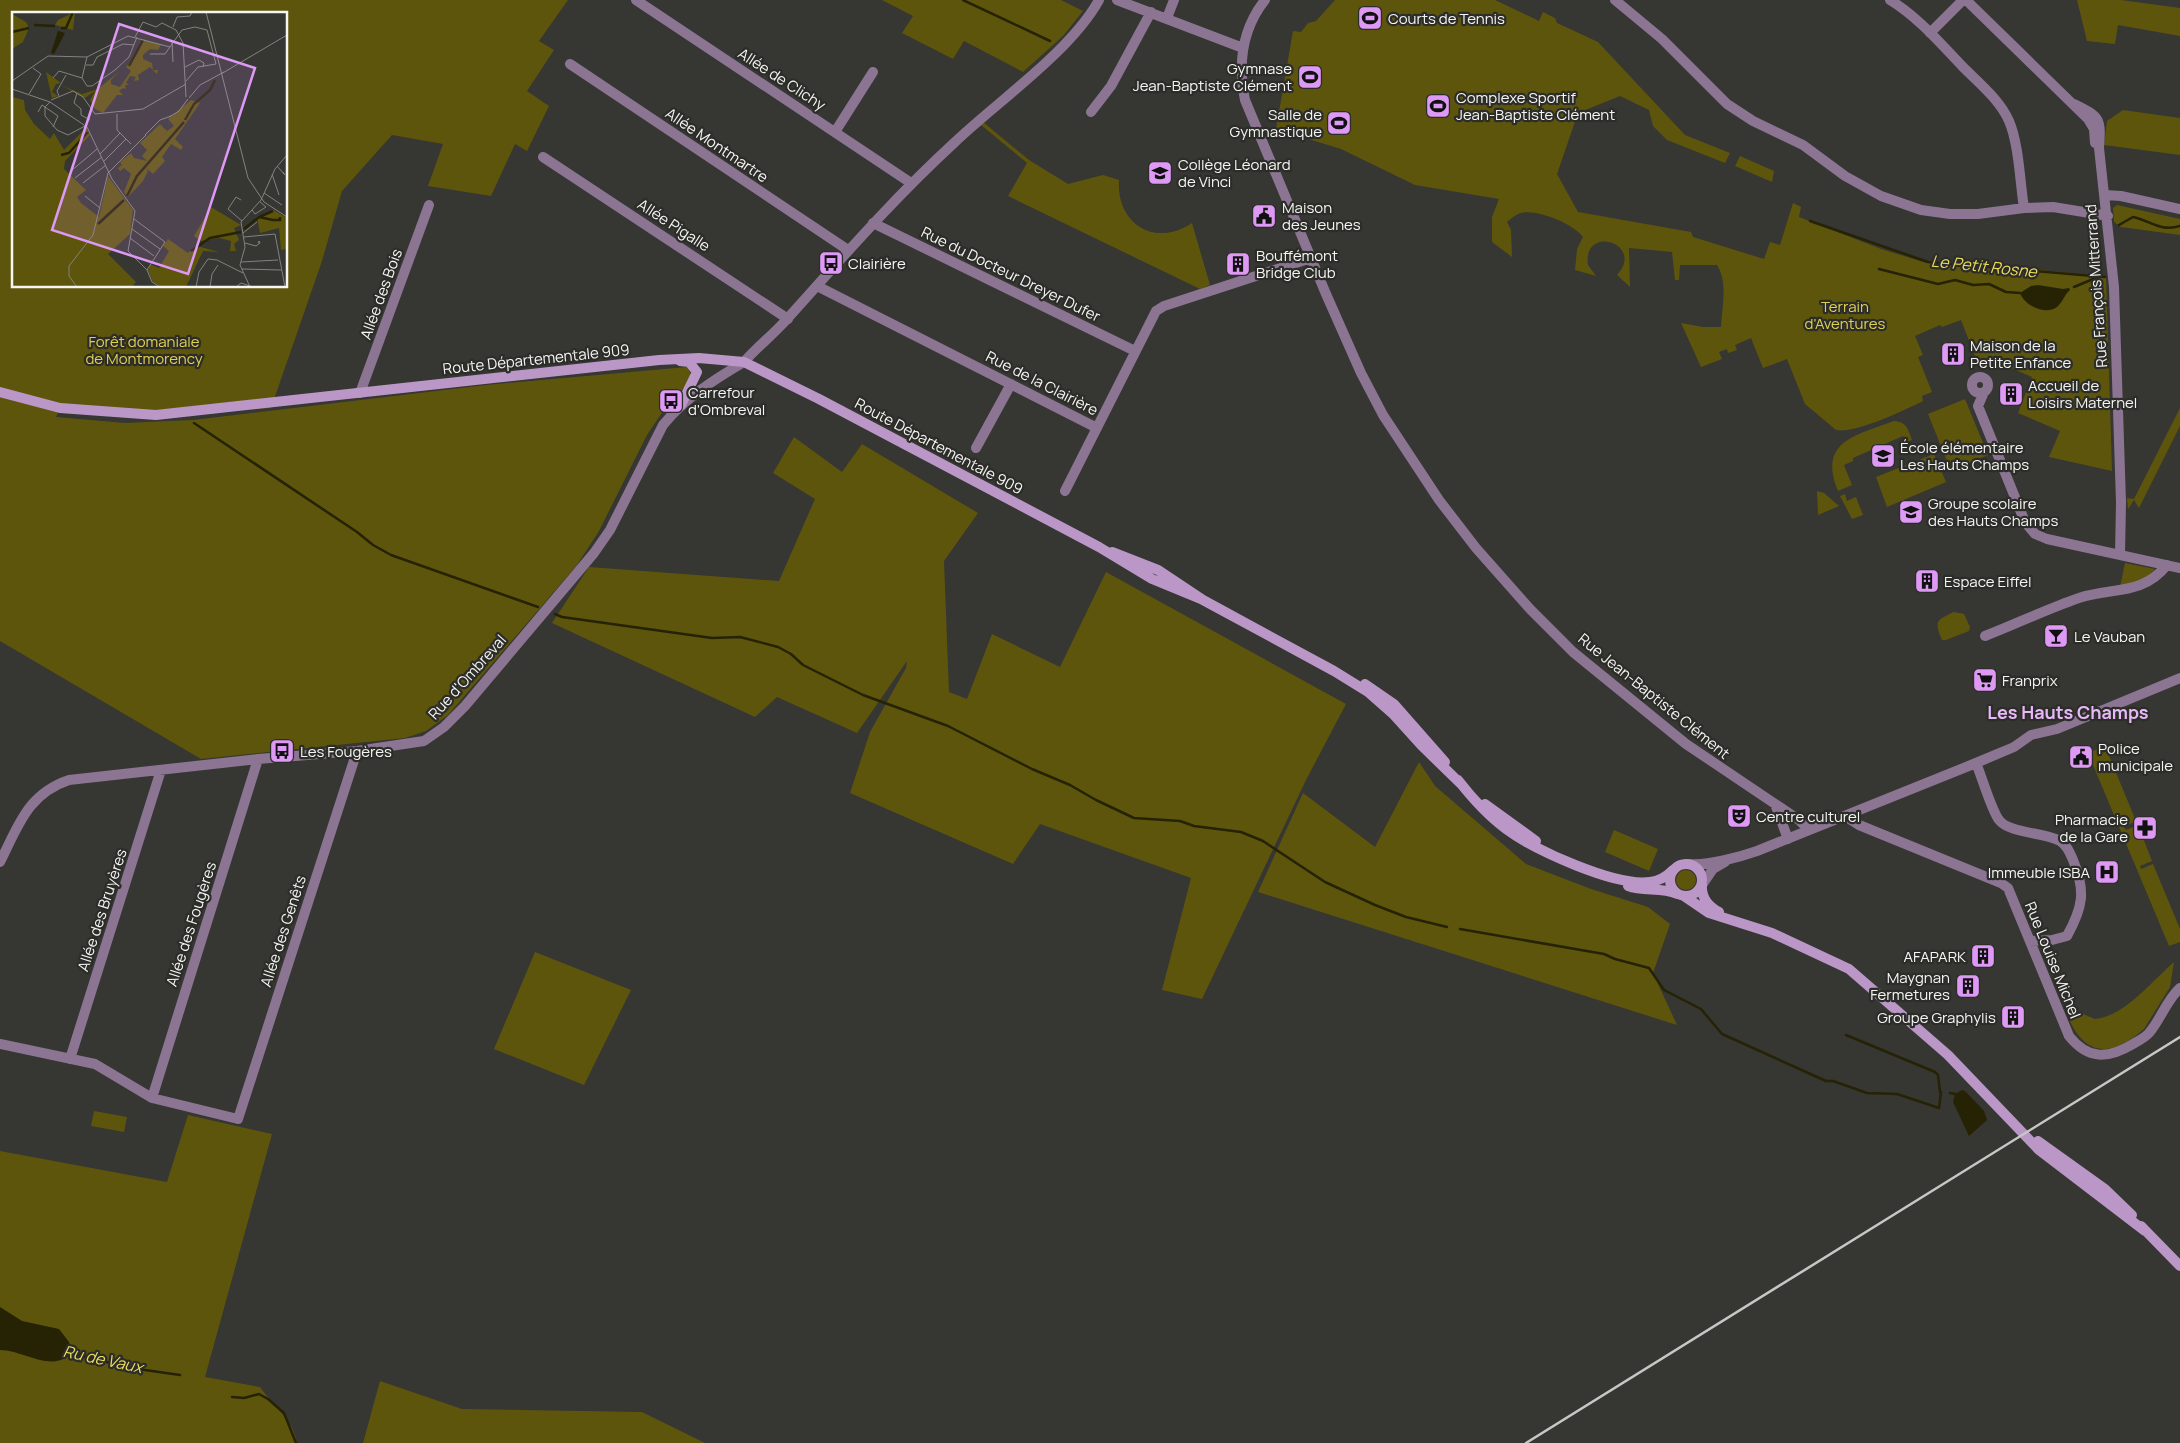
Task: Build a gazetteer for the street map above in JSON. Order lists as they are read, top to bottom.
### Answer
{
  "streets": {
    "main road": ["Route Départementale 909"],
    "street": [
      "Allée de Clichy",
      "Allée Montmartre",
      "Allée Pigalle",
      "Rue du Docteur Dreyer Dufer",
      "Rue François Mitterrand",
      "Allée des Bois",
      "Rue de la Clairière",
      "Rue d'Ombreval",
      "Rue Jean-Baptiste Clément",
      "Allée des Bruyères",
      "Allée des Fougères",
      "Allée des Genêts",
      "Rue Louise Michel"
    ]
  },
  "crossings": [
    ["Allée de Clichy", "Rue d'Ombreval"],
    ["Allée Montmartre", "Rue d'Ombreval"],
    ["Allée Pigalle", "Rue d'Ombreval"],
    ["Rue du Docteur Dreyer Dufer", "Rue de la Clairière"],
    ["Rue du Docteur Dreyer Dufer", "Rue d'Ombreval"],
    ["Allée des Bois", "Route Départementale 909"],
    ["Route Départementale 909", "Rue d'Ombreval"],
    ["Rue de la Clairière", "Rue d'Ombreval"],
    ["Rue de la Clairière", "Rue Jean-Baptiste Clément"],
    ["Rue d'Ombreval", "Allée des Bruyères"],
    ["Rue d'Ombreval", "Allée des Fougères"],
    ["Rue d'Ombreval", "Allée des Genêts"],
    ["Allée des Fougères", "Allée des Genêts"]
  ],
  "districts": ["Les Hauts Champs"],
  "water": ["Le Petit Rosne", "Ru de Vaux"],
  "parks": ["Terrain d'Aventures", "Forêt domaniale de Montmorency"],
  "places": {
    "sports": [
      "Courts de Tennis",
      "Gymnase Jean-Baptiste Clément",
      "Complexe Sportif Jean-Baptiste Clément",
      "Salle de Gymnastique"
    ],
    "school or university": ["Collège Léonard de Vinci", "École élémentaire Les Hauts Champs", "Groupe scolaire des Hauts Champs"],
    "public building": ["Maison des Jeunes", "Police municipale"],
    "bus stop": ["Clairière", "Carrefour d'Ombreval", "Les Fougères"],
    "building": [
      "Bouffémont Bridge Club",
      "Maison de la Petite Enfance",
      "Accueil de Loisirs Maternel",
      "Espace Eiffel",
      "AFAPARK",
      "Maygnan Fermetures",
      "Groupe Graphylis"
    ],
    "bar": ["Le Vauban"],
    "supermarket": ["Franprix"],
    "theatre": ["Centre culturel"],
    "pharmacy": ["Pharmacie de la Gare"],
    "hospital": ["Immeuble ISBA"]
  }
}
